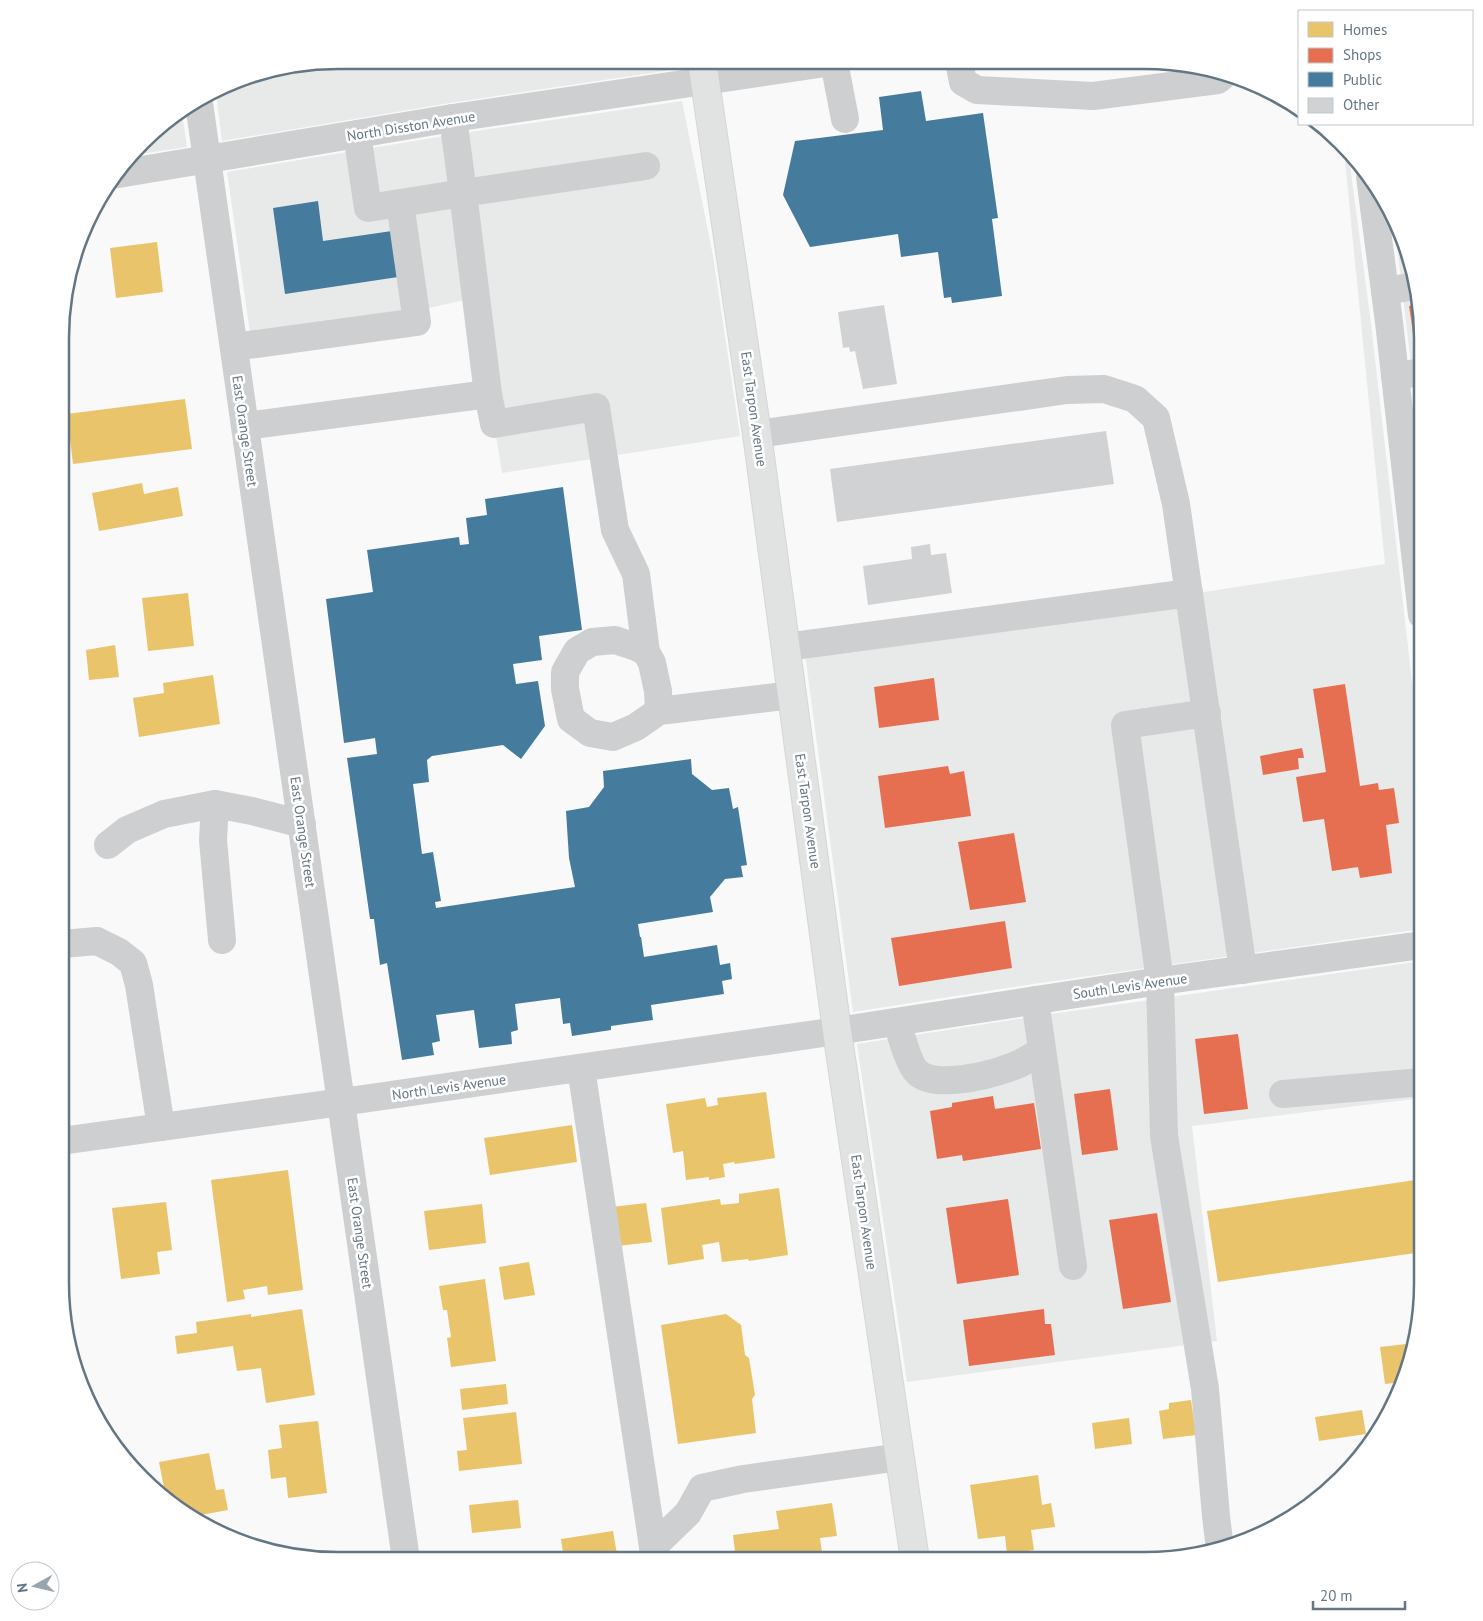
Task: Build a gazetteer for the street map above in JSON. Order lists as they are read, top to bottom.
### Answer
{
  "streets": {
    "main road": ["East Tarpon Avenue"],
    "street": [
      "North Disston Avenue",
      "East Orange Street",
      "South Levis Avenue",
      "North Levis Avenue"
    ]
  },
  "crossings": [
    ["North Disston Avenue", "East Tarpon Avenue"],
    ["North Disston Avenue", "East Orange Street"],
    ["East Tarpon Avenue", "South Levis Avenue"],
    ["East Tarpon Avenue", "North Levis Avenue"],
    ["East Orange Street", "North Levis Avenue"],
    ["South Levis Avenue", "North Levis Avenue"]
  ],
  "legend": [
    "Homes",
    "Shops",
    "Public",
    "Other"
  ],
  "scale_bar": "20 m",
  "north": "left"
}
